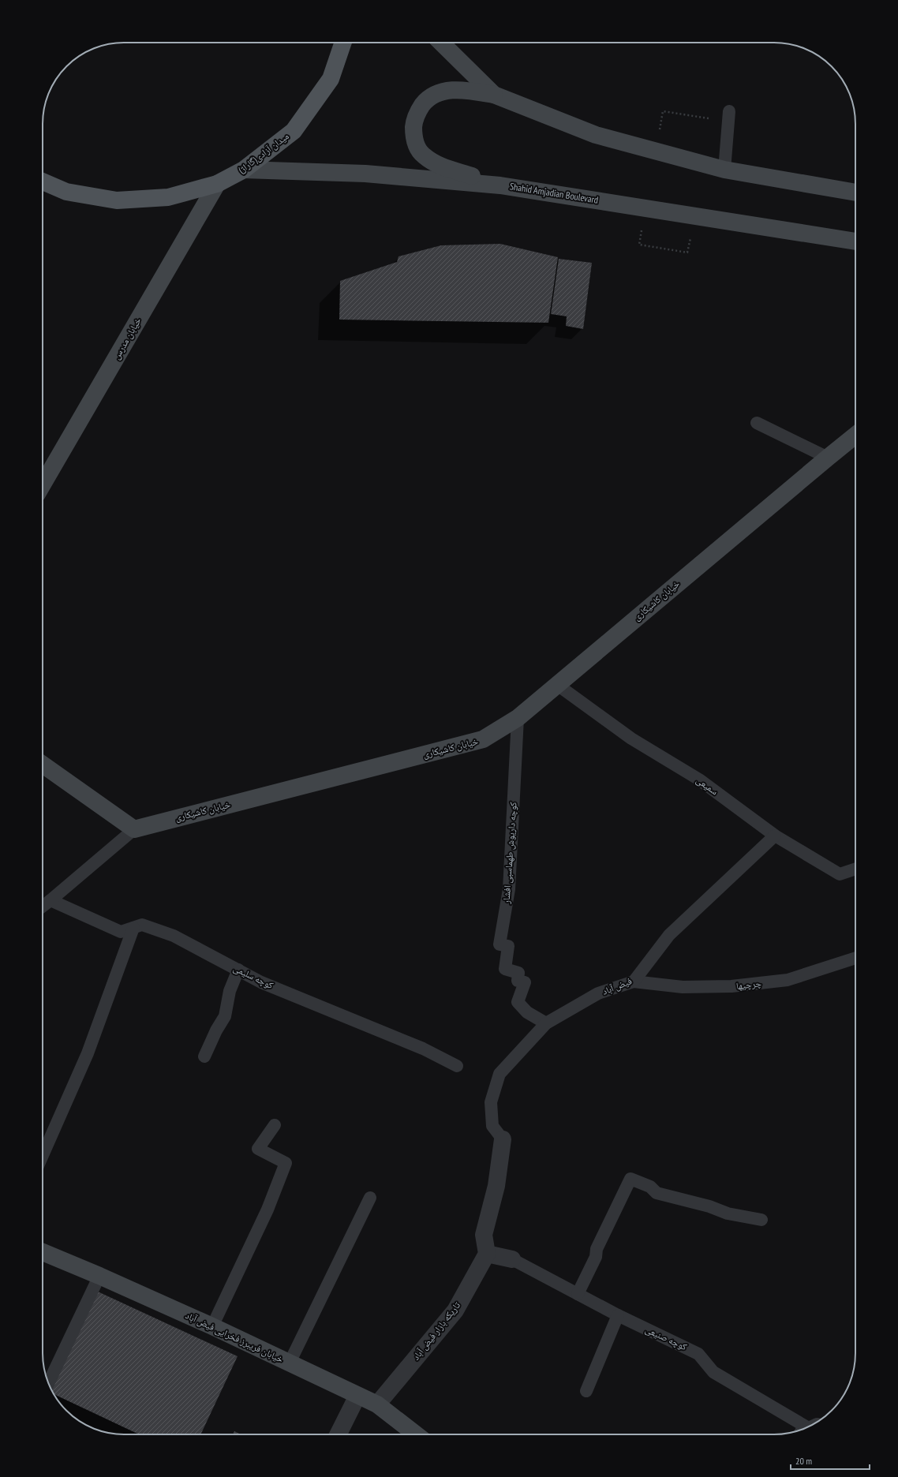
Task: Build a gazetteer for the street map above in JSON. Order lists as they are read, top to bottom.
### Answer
{
  "streets": {
    "main road": [
      "میدان آزادی(گاراژ)",
      "Shahid Amjadian Boulevard",
      "خیابان مدرس",
      "خیابان کاشیکاری",
      "خیابان فریبرز فخرایی فیض آباد"
    ],
    "street": ["تاریکه بازار فیض آباد"],
    "lane": [
      "سمیعی",
      "کوچه داریوش طهماسبی افشار",
      "کوچه سلیمی",
      "چرچیها",
      "فیض آباد",
      "کوچه صنیعی"
    ]
  },
  "crossings": [
    ["میدان آزادی(گاراژ)", "Shahid Amjadian Boulevard"],
    ["میدان آزادی(گاراژ)", "خیابان مدرس"],
    ["خیابان کاشیکاری", "سمیعی"],
    ["خیابان کاشیکاری", "کوچه داریوش طهماسبی افشار"],
    ["سمیعی", "فیض آباد"],
    ["کوچه داریوش طهماسبی افشار", "فیض آباد"],
    ["چرچیها", "فیض آباد"],
    ["تاریکه بازار فیض آباد", "خیابان فریبرز فخرایی فیض آباد"]
  ],
  "scale_bar": "20 m"
}
